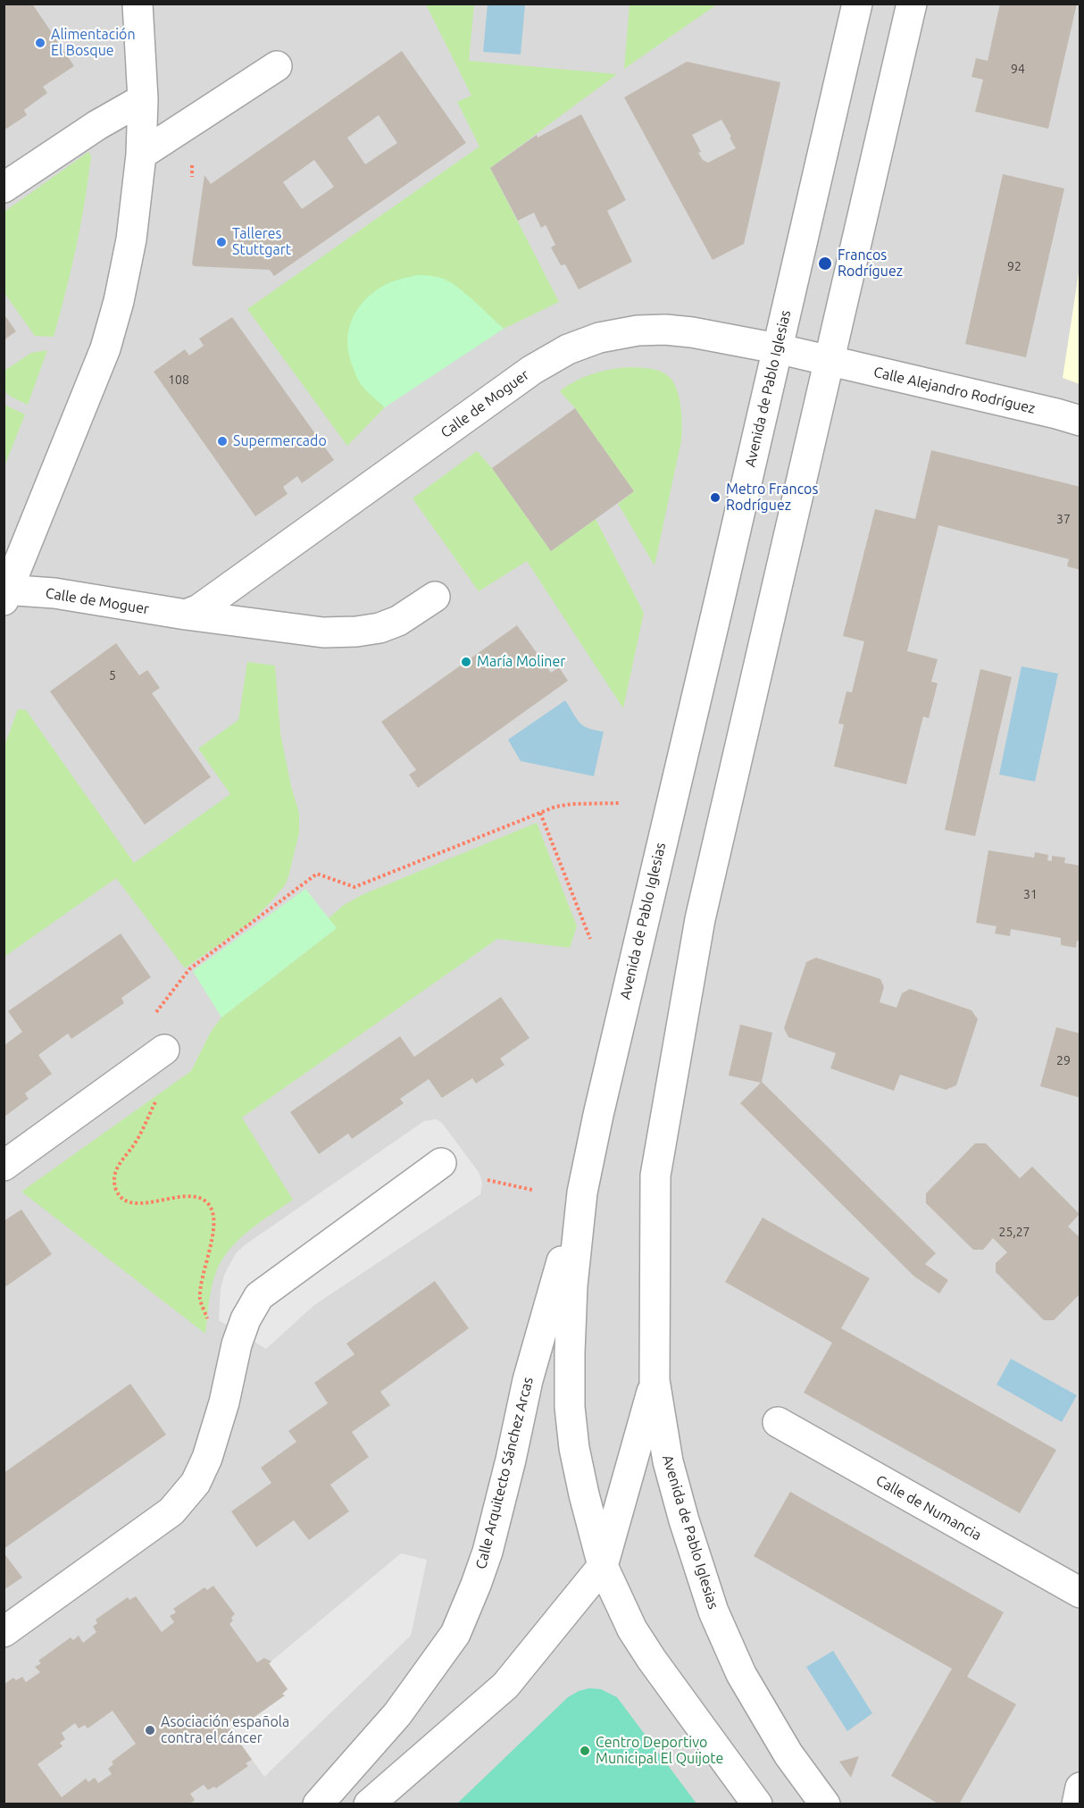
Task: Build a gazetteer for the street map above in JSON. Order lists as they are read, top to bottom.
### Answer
{
  "streets": {
    "street": [
      "Avenida de Pablo Iglesias",
      "Calle Alejandro Rodríguez",
      "Calle de Moguer",
      "Calle Arquitecto Sánchez Arcas",
      "Calle de Numancia"
    ]
  },
  "crossings": [
    ["Avenida de Pablo Iglesias", "Calle Alejandro Rodríguez"],
    ["Avenida de Pablo Iglesias", "Calle de Moguer"],
    ["Avenida de Pablo Iglesias", "Calle Arquitecto Sánchez Arcas"],
    ["Calle Alejandro Rodríguez", "Calle de Moguer"]
  ],
  "places": [
    "Alimentación El Bosque",
    "Talleres Stuttgart",
    "Francos Rodríguez",
    "Supermercado",
    "Metro Francos Rodríguez",
    "María Moliner",
    "Asociación española contra el cáncer",
    "Centro Deportivo Municipal El Quijote"
  ],
  "house_numbers": [
    "94",
    "92",
    "108",
    "37",
    "5",
    "31",
    "29",
    "25,27"
  ]
}
